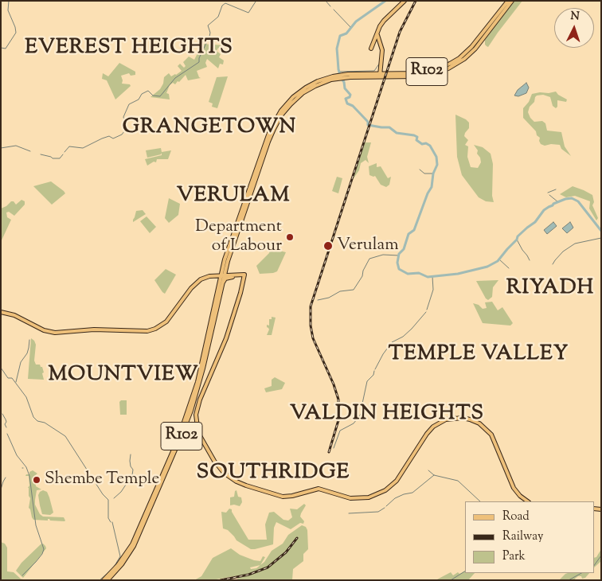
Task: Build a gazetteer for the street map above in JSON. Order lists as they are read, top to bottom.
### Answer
{
  "streets": {
    "main road": ["R102"]
  },
  "districts": [
    "EVEREST HEIGHTS",
    "GRANGETOWN",
    "VERULAM",
    "RIYADH",
    "TEMPLE VALLEY",
    "MOUNTVIEW",
    "VALDIN HEIGHTS",
    "SOUTHRIDGE"
  ],
  "places": ["Department of Labour", "Verulam", "Shembe Temple"],
  "legend": ["Road", "Railway", "Park"],
  "north": "top"
}
